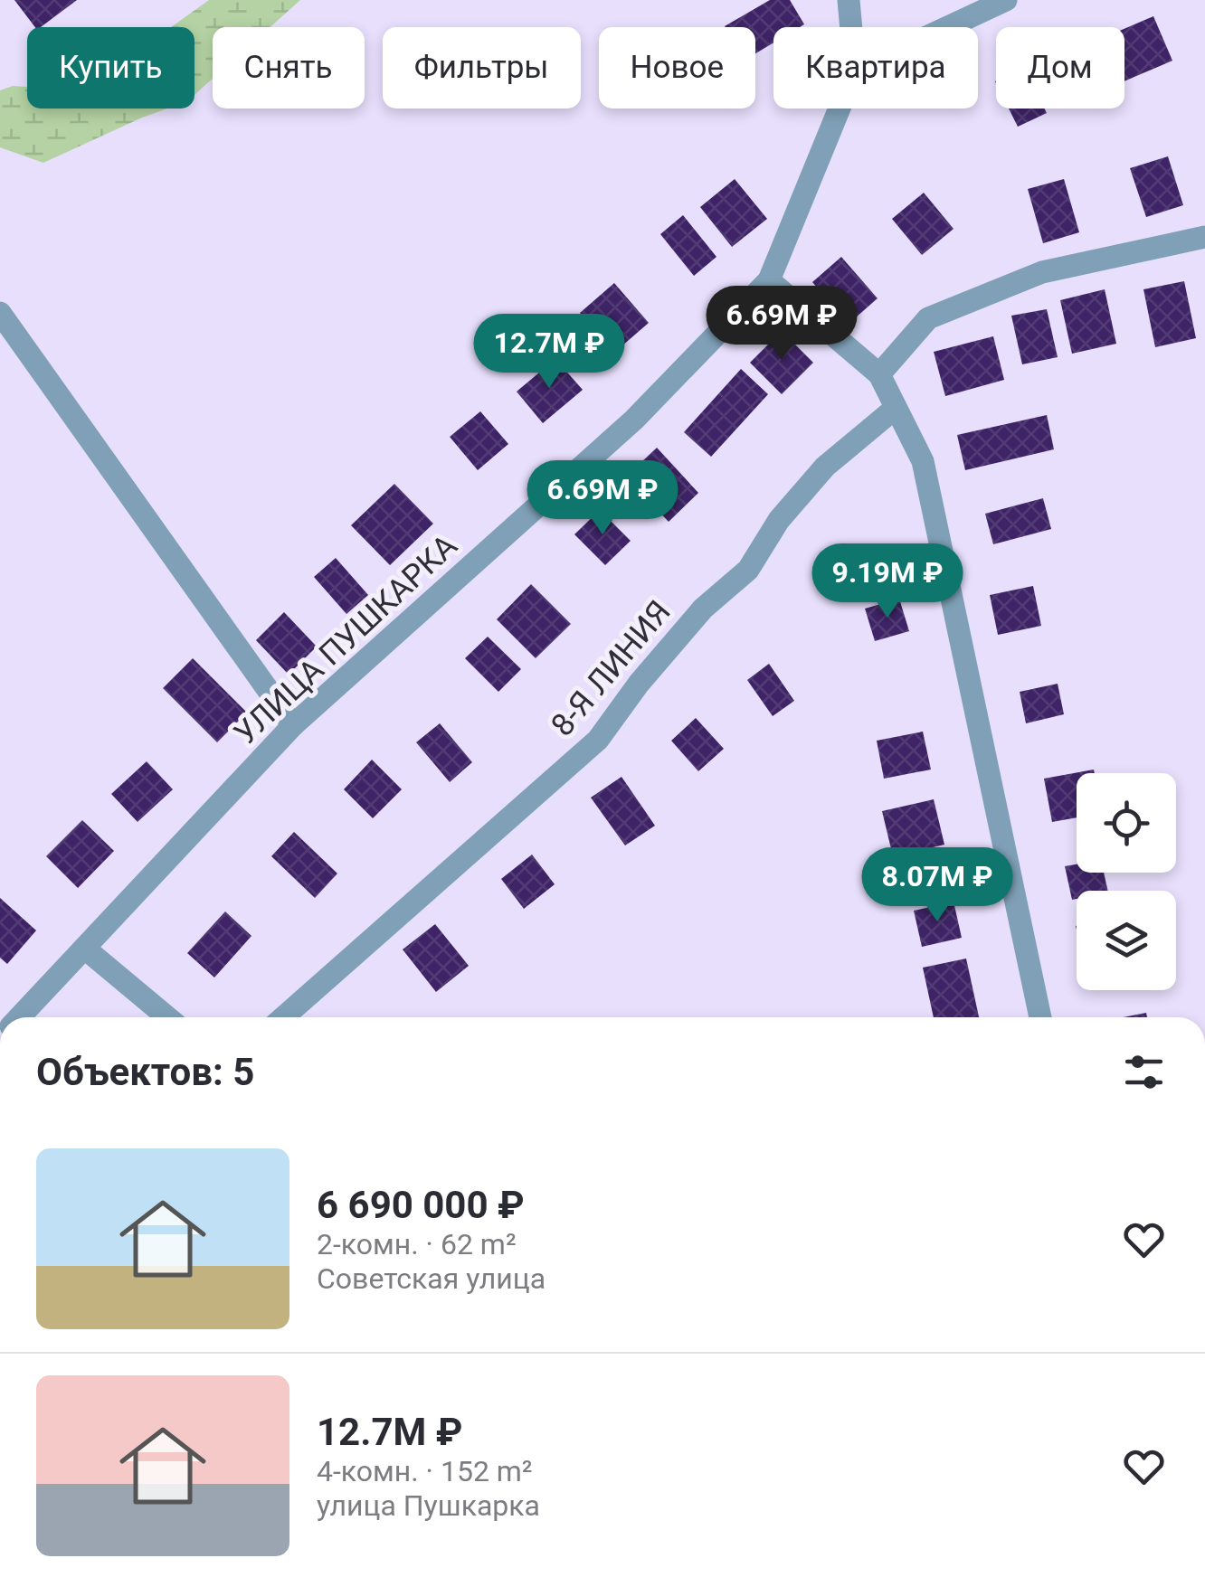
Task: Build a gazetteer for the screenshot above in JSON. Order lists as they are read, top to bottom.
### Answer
{
  "streets": {
    "street": ["УЛИЦА ПУШКАРКА", "8-Я ЛИНИЯ"]
  },
  "page": {
    "chip": [
      "Купить",
      "Снять",
      "Фильтры",
      "Новое",
      "Квартира",
      "Дом"
    ],
    "price": [
      "6.69M ₽",
      "12.7M ₽",
      "6.69M ₽",
      "9.19M ₽",
      "8.07M ₽"
    ],
    "heading": "Объектов: 5",
    "list": [
      {
        "name": "6 690 000 ₽",
        "note": "2-комн. · 62 m² · Советская улица"
      },
      {
        "name": "12.7M ₽",
        "note": "4-комн. · 152 m² · улица Пушкарка"
      }
    ]
  }
}
